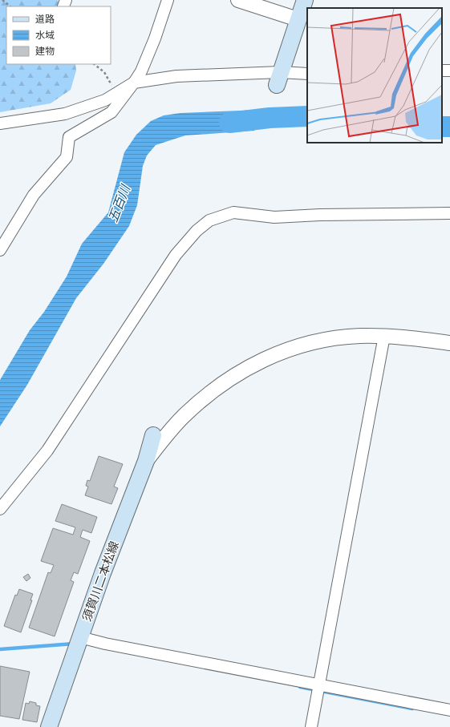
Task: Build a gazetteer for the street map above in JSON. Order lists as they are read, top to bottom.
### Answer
{
  "streets": {
    "main road": ["須賀川二本松線"]
  },
  "water": ["五百川"],
  "legend": ["道路", "水域", "建物"]
}
